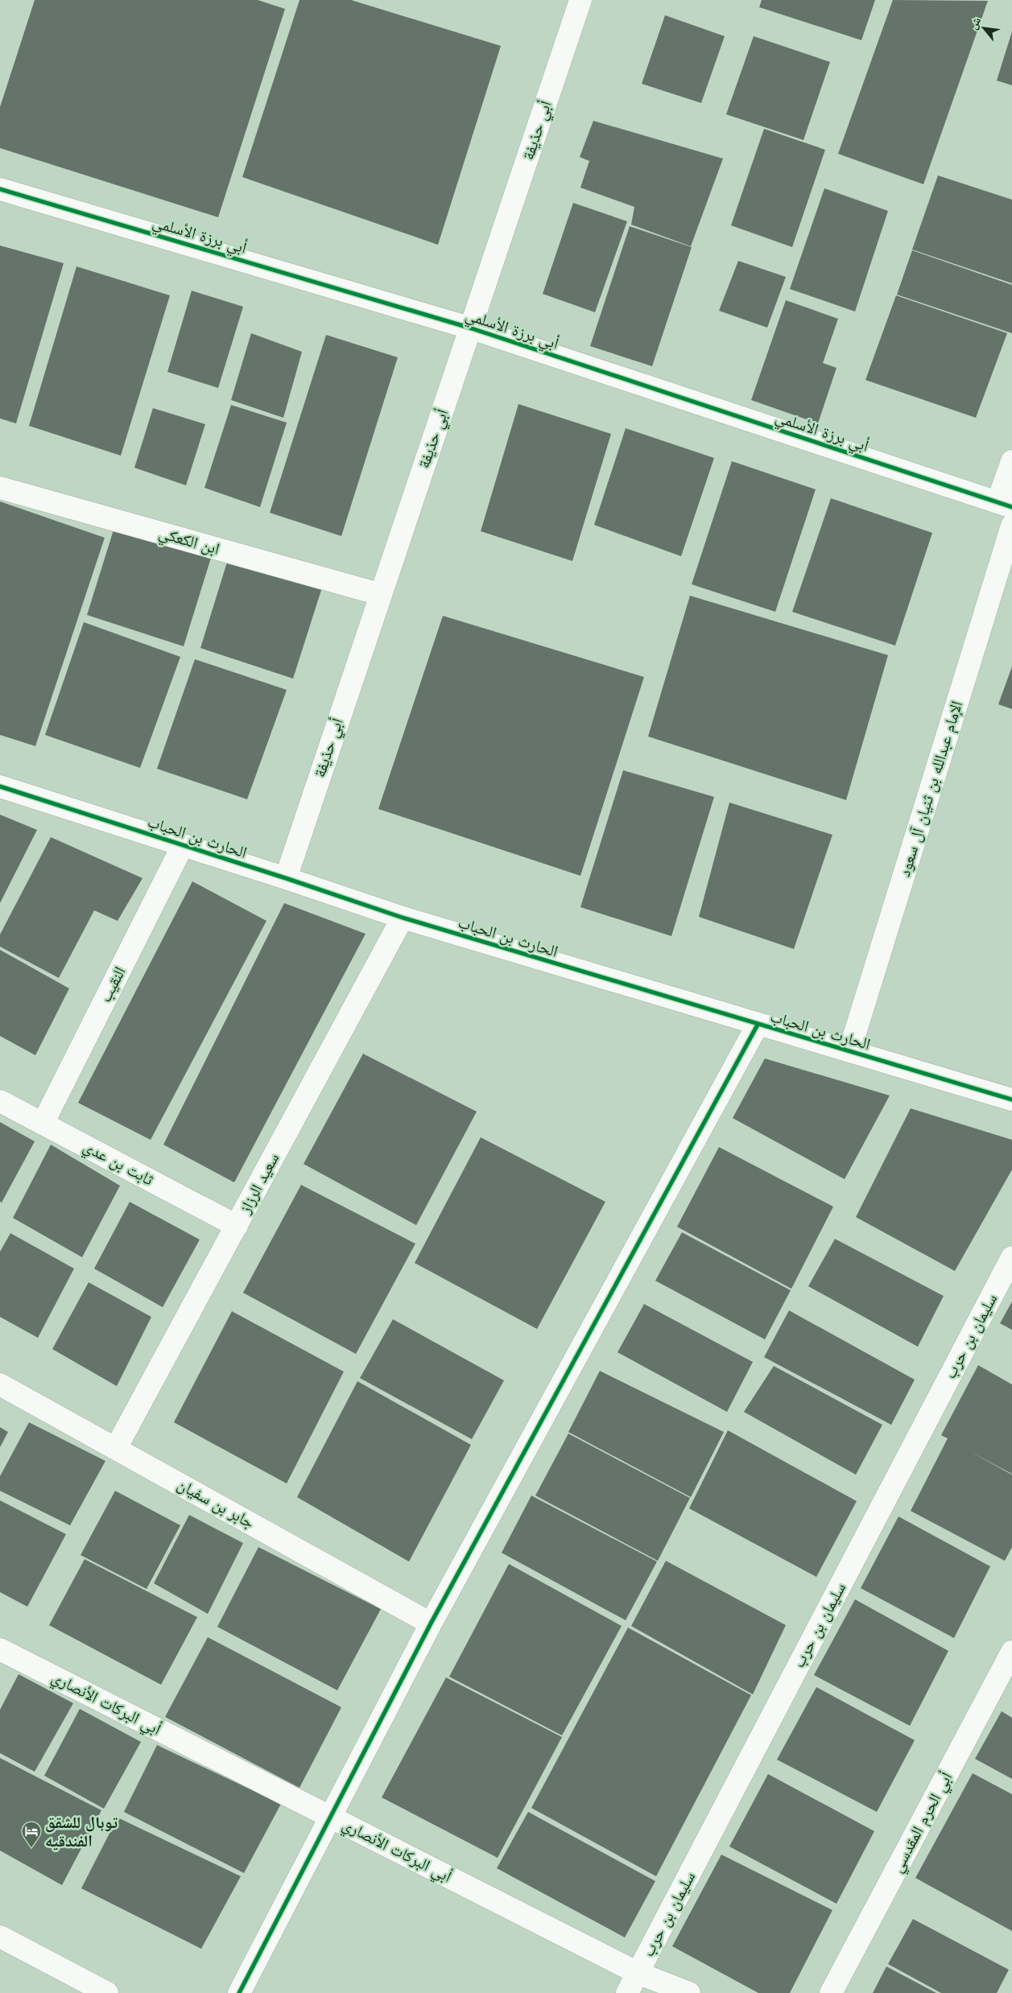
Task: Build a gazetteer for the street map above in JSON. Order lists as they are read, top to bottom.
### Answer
{
  "streets": {
    "street": [
      "أبي حذيفة",
      "أبي برزة الأسلمي",
      "ابن الكعكي",
      "الإمام عبدالله بن ثنيان آل سعود",
      "الحارث بن الحباب",
      "النقيب",
      "ثابت بن عدي",
      "سعيد الرزاز",
      "سليمان بن حرب",
      "جابر بن سفيان",
      "أبي البركات الأنصاري",
      "أبي الحرم المقدسي"
    ]
  },
  "crossings": [
    ["أبي حذيفة", "أبي برزة الأسلمي"],
    ["أبي حذيفة", "ابن الكعكي"],
    ["أبي حذيفة", "الحارث بن الحباب"],
    ["الإمام عبدالله بن ثنيان آل سعود", "الحارث بن الحباب"],
    ["الحارث بن الحباب", "النقيب"],
    ["الحارث بن الحباب", "سعيد الرزاز"],
    ["النقيب", "ثابت بن عدي"],
    ["ثابت بن عدي", "سعيد الرزاز"],
    ["سعيد الرزاز", "جابر بن سفيان"],
    ["سليمان بن حرب", "أبي البركات الأنصاري"]
  ],
  "places": {
    "hotel": ["توبال للشقق الفندقيه"]
  },
  "north": "top left"
}
